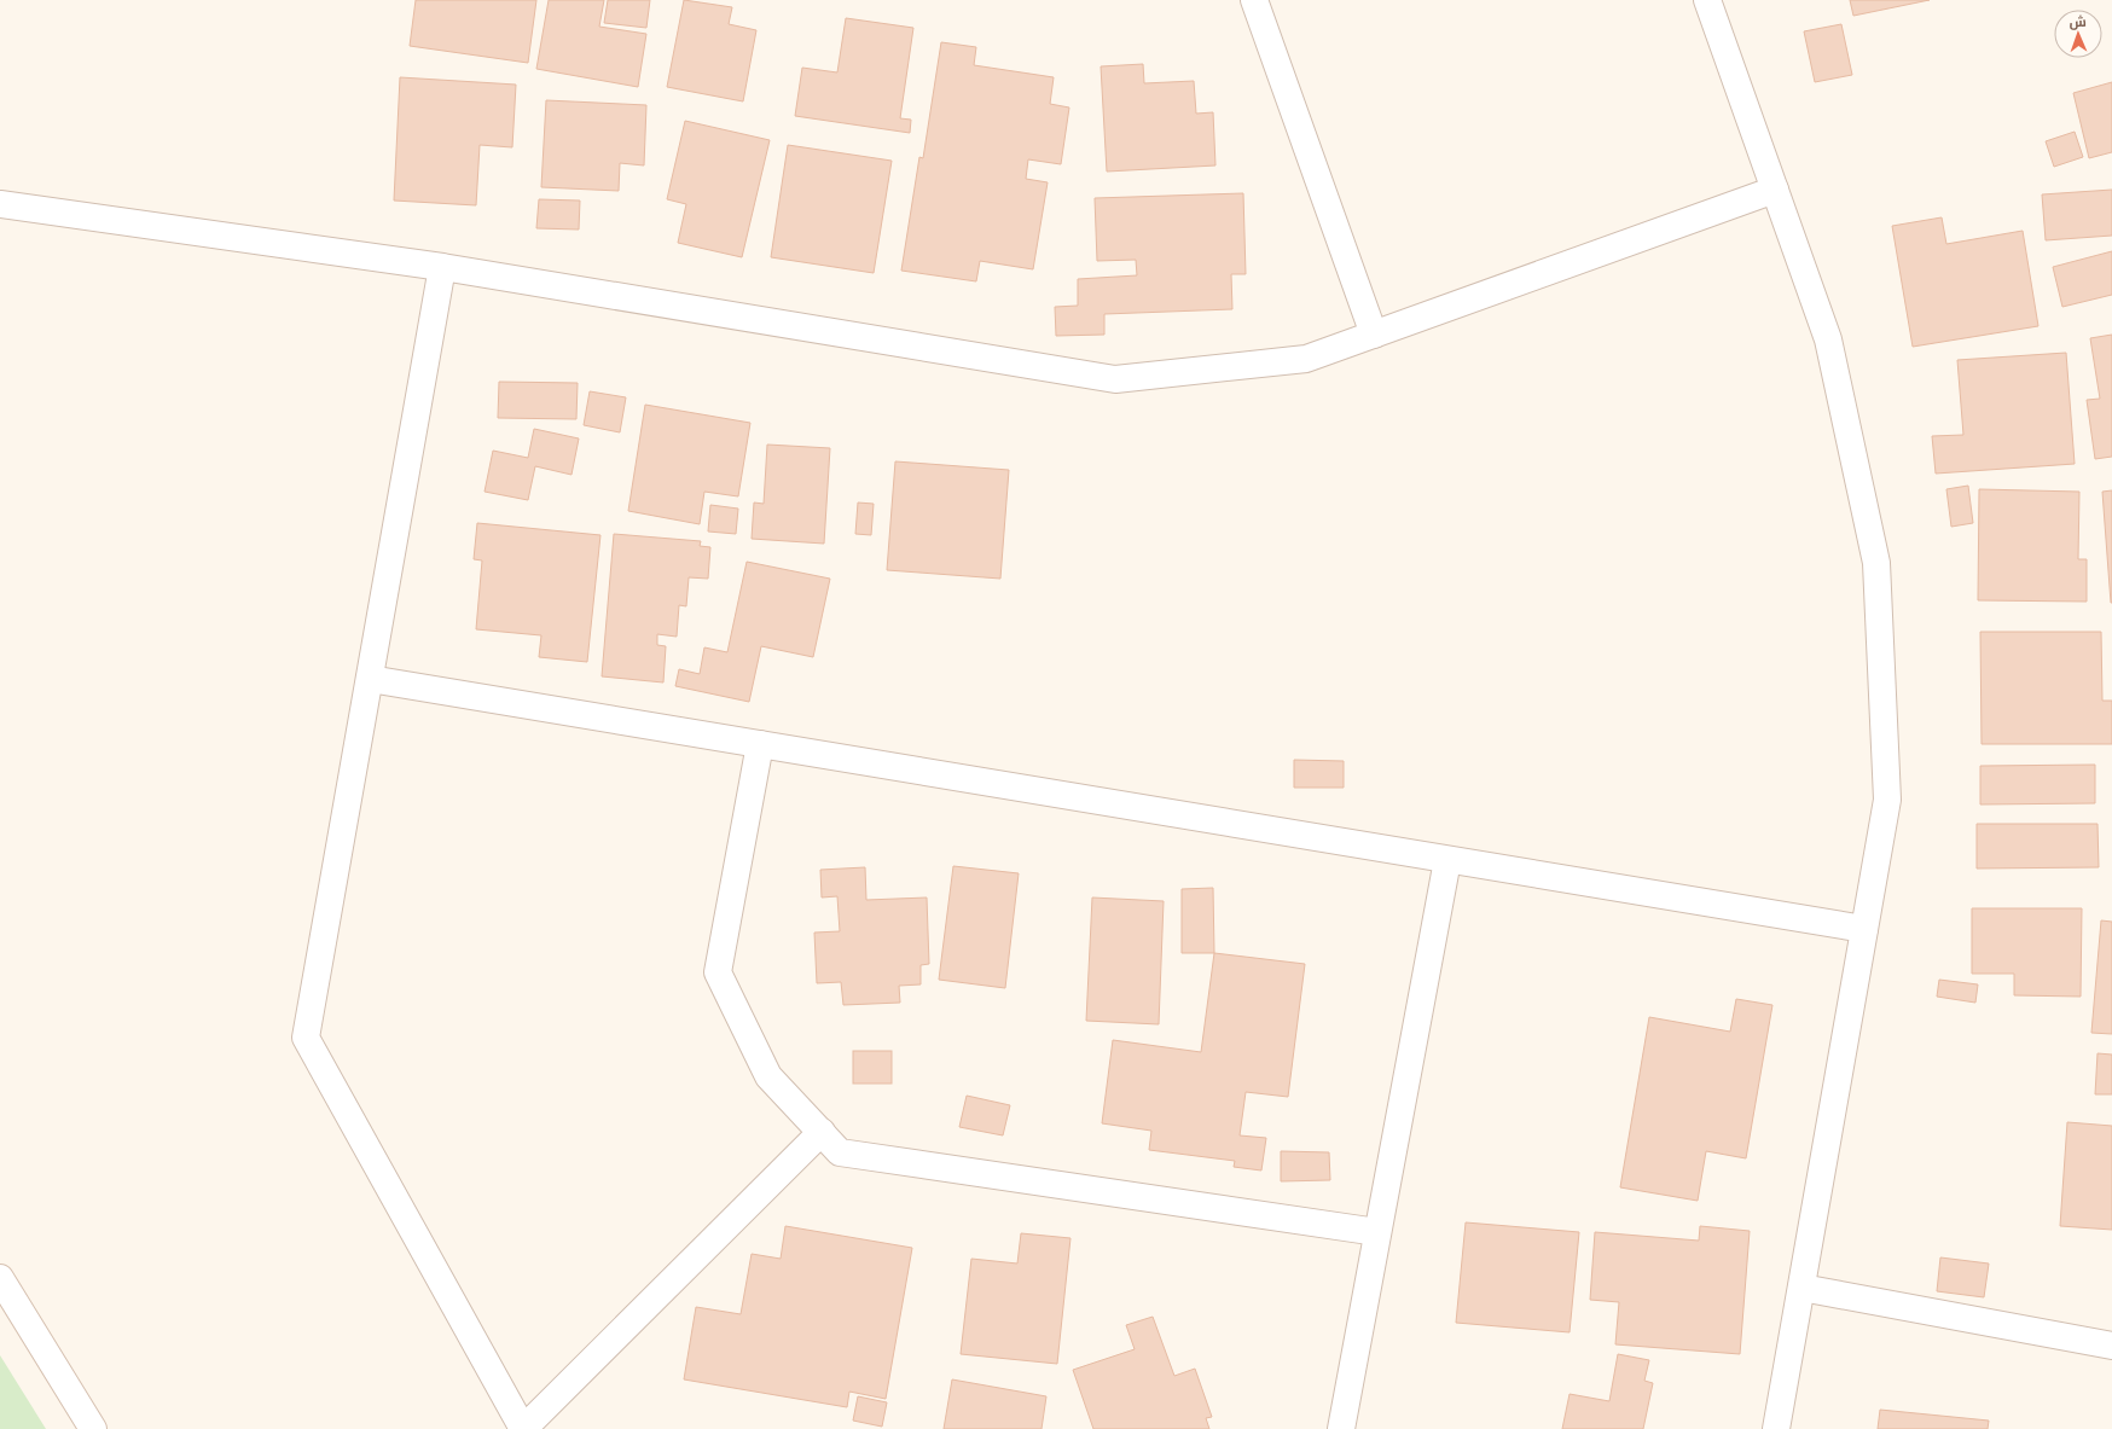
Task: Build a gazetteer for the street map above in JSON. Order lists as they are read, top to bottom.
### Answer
{
  "north": "top"
}
